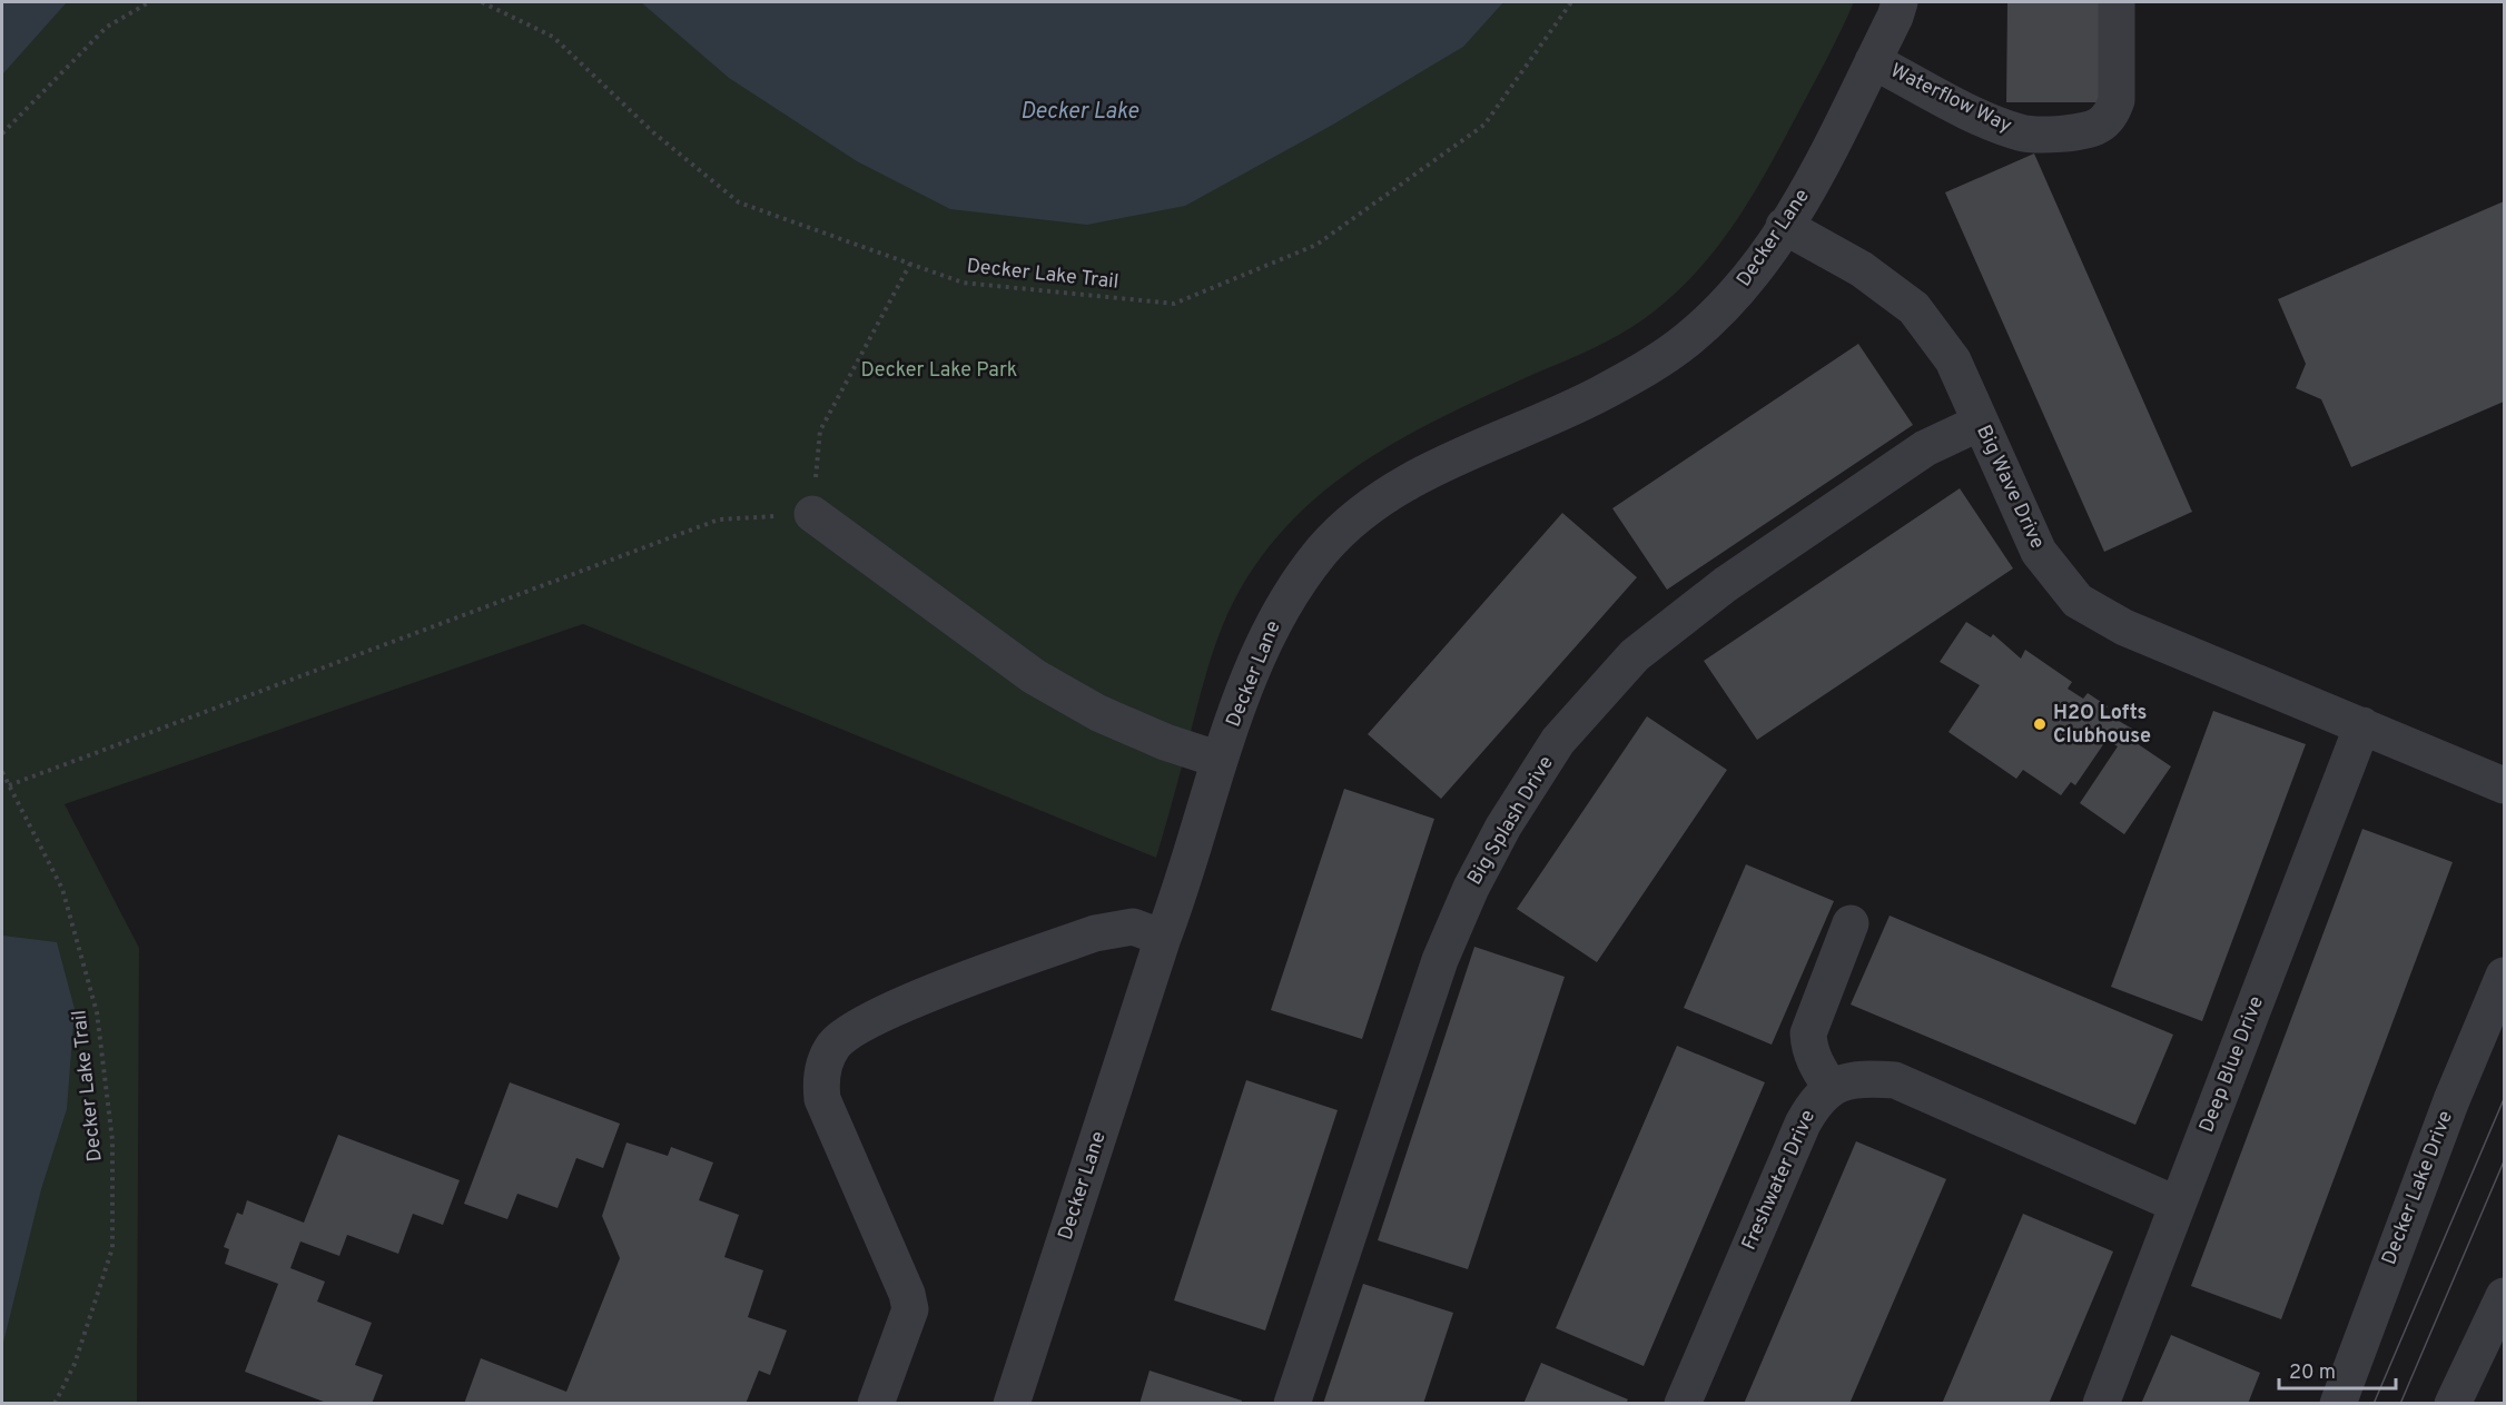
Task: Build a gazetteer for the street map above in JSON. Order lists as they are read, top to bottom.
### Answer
{
  "streets": {
    "street": [
      "Waterflow Way",
      "Decker Lane",
      "Big Wave Drive",
      "Big Splash Drive",
      "Deep Blue Drive",
      "Freshwater Drive",
      "Decker Lake Drive"
    ],
    "path": ["Decker Lake Trail"]
  },
  "crossings": [
    ["Waterflow Way", "Decker Lane"],
    ["Decker Lane", "Big Wave Drive"],
    ["Big Wave Drive", "Big Splash Drive"],
    ["Big Wave Drive", "Deep Blue Drive"]
  ],
  "water": ["Decker Lake"],
  "parks": ["Decker Lake Park"],
  "places": ["H2O Lofts Clubhouse"],
  "scale_bar": "20 m"
}
